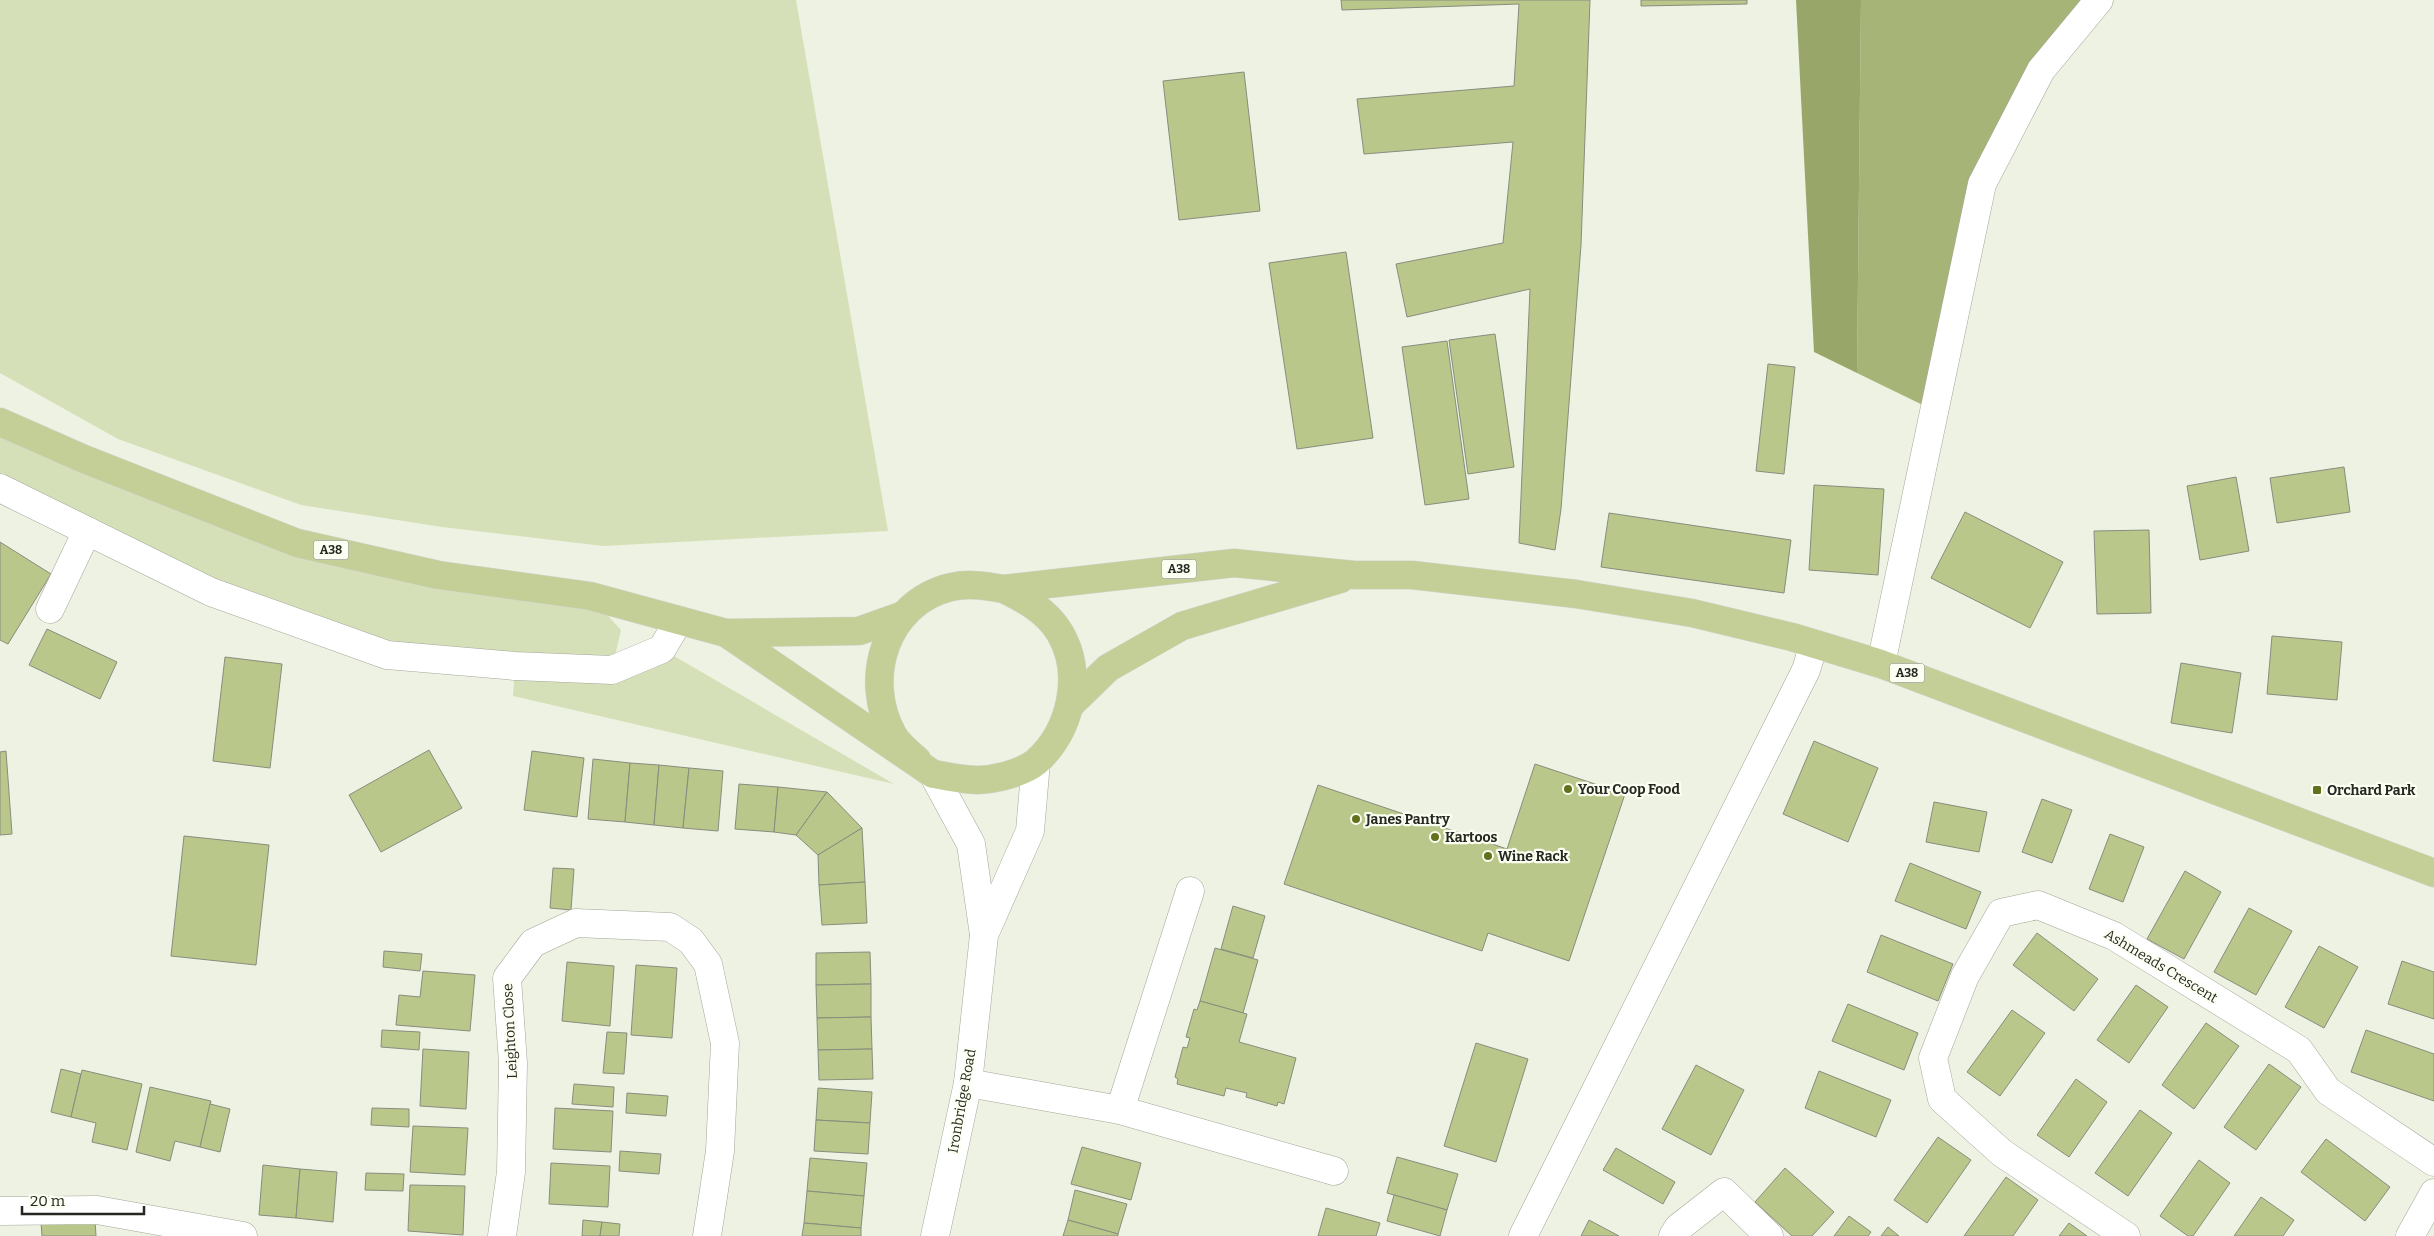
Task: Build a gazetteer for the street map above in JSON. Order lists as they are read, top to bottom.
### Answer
{
  "streets": {
    "main road": ["A38"],
    "street": ["Ashmeads Crescent", "Leighton Close", "Ironbridge Road"]
  },
  "crossings": [
    ["A38", "Ironbridge Road"]
  ],
  "places": {
    "other": [
      "Your Coop Food",
      "Janes Pantry",
      "Kartoos",
      "Wine Rack"
    ],
    "transit": ["Orchard Park"]
  },
  "scale_bar": "20 m"
}
